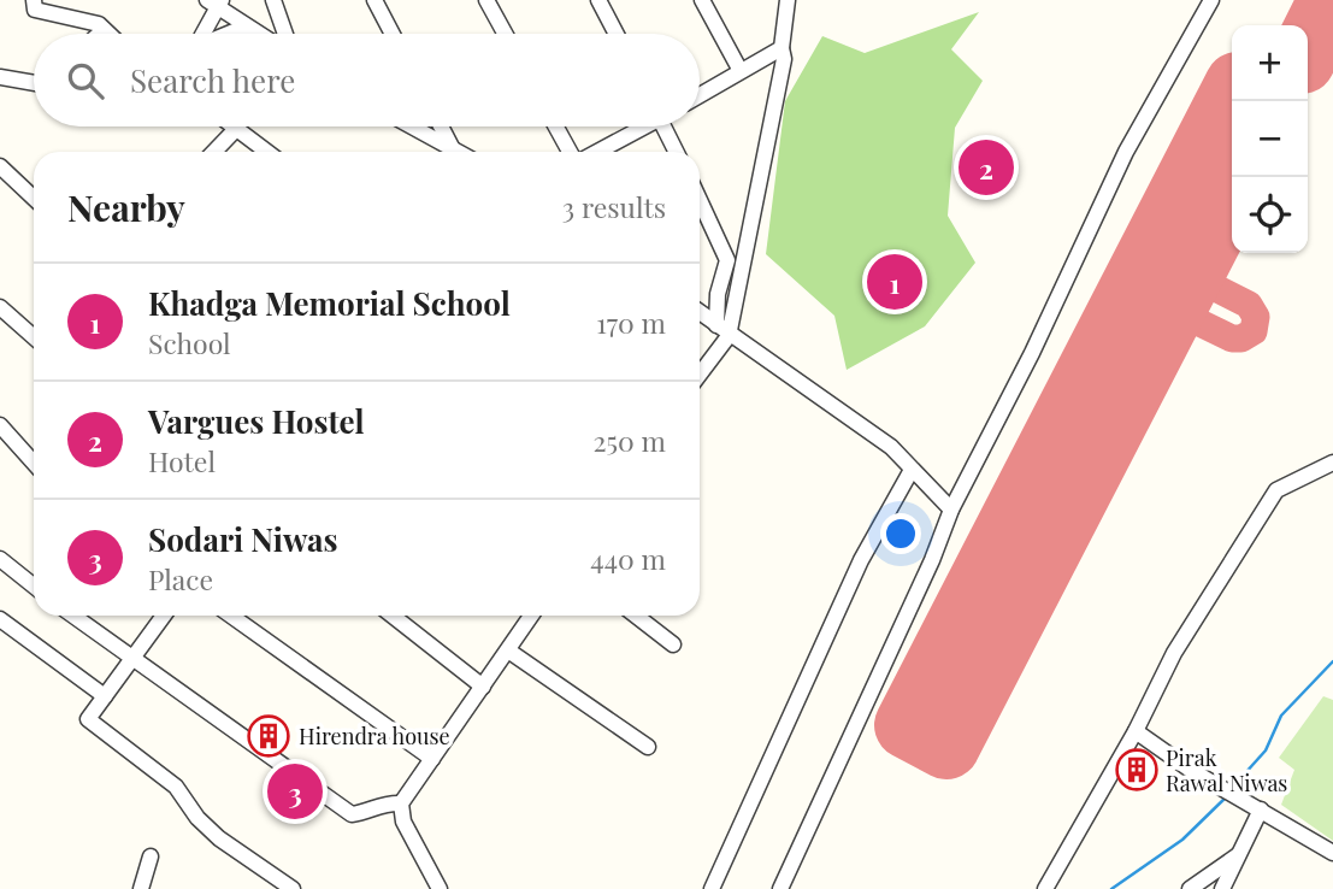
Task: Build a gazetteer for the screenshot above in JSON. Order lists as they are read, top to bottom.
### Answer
{
  "places": {
    "building": ["Hirendra house", "Pirak Rawal Niwas"]
  },
  "page": {
    "map_buttons": ["+", "−"],
    "search": "Search here",
    "pins": ["2", "1", "3"],
    "heading": ["Nearby", "3 results"],
    "list": [
      {
        "mark": "1",
        "name": "Khadga Memorial School",
        "note": "School",
        "value": "170 m"
      },
      {
        "mark": "2",
        "name": "Vargues Hostel",
        "note": "Hotel",
        "value": "250 m"
      },
      {
        "mark": "3",
        "name": "Sodari Niwas",
        "note": "Place",
        "value": "440 m"
      }
    ]
  }
}
